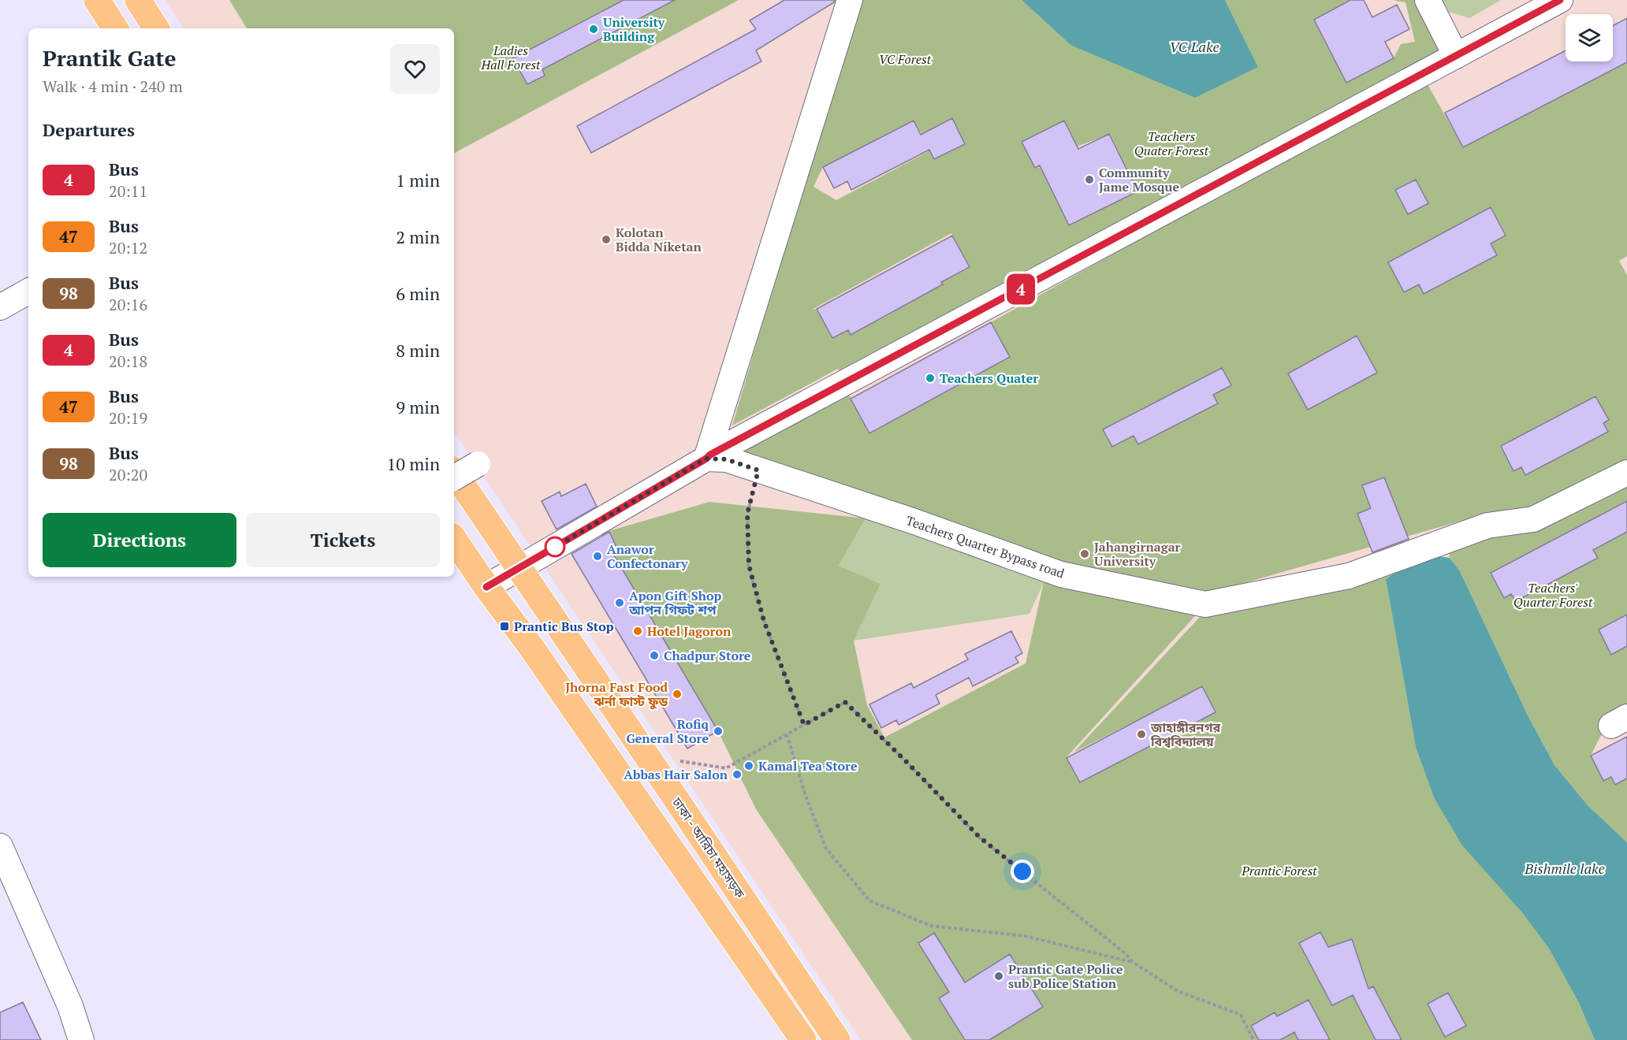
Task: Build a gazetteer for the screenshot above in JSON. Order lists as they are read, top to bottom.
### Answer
{
  "streets": {
    "highway": ["ঢাকা - আরিচা মহাসড়ক"],
    "street": ["Teachers Quarter Bypass road"]
  },
  "water": ["VC Lake", "Bishmile lake"],
  "parks": [
    "Ladies Hall Forest",
    "VC Forest",
    "Teachers Quater Forest",
    "Teachers' Quarter Forest",
    "Prantic Forest"
  ],
  "places": {
    "other": [
      "University Building",
      "Community Jame Mosque",
      "Kolotan Bidda Niketan",
      "Teachers Quater",
      "Jahangirnagar University",
      "Anawor Confectonary",
      "Apon Gift Shop আপন গিফট শপ",
      "Hotel Jagoron",
      "Chadpur Store",
      "Jhorna Fast Food ঝর্না ফাস্ট ফুড",
      "Rofiq General Store",
      "জাহাঙ্গীরনগর বিশ্ববিদ্যালয়",
      "Kamal Tea Store",
      "Abbas Hair Salon",
      "Prantic Gate Police sub Police Station"
    ],
    "transit": ["Prantic Bus Stop"]
  },
  "lines": ["bus line 4"],
  "page": {
    "on_map": "4",
    "heading": [
      ["Prantik Gate", "Walk · 4 min · 240 m"],
      "Departures"
    ],
    "list": [
      {
        "mark": "4",
        "name": "Bus",
        "note": "20:11",
        "value": "1 min"
      },
      {
        "mark": "47",
        "name": "Bus",
        "note": "20:12",
        "value": "2 min"
      },
      {
        "mark": "98",
        "name": "Bus",
        "note": "20:16",
        "value": "6 min"
      },
      {
        "mark": "4",
        "name": "Bus",
        "note": "20:18",
        "value": "8 min"
      },
      {
        "mark": "47",
        "name": "Bus",
        "note": "20:19",
        "value": "9 min"
      },
      {
        "mark": "98",
        "name": "Bus",
        "note": "20:20",
        "value": "10 min"
      }
    ],
    "buttons": ["Directions", "Tickets"]
  }
}
